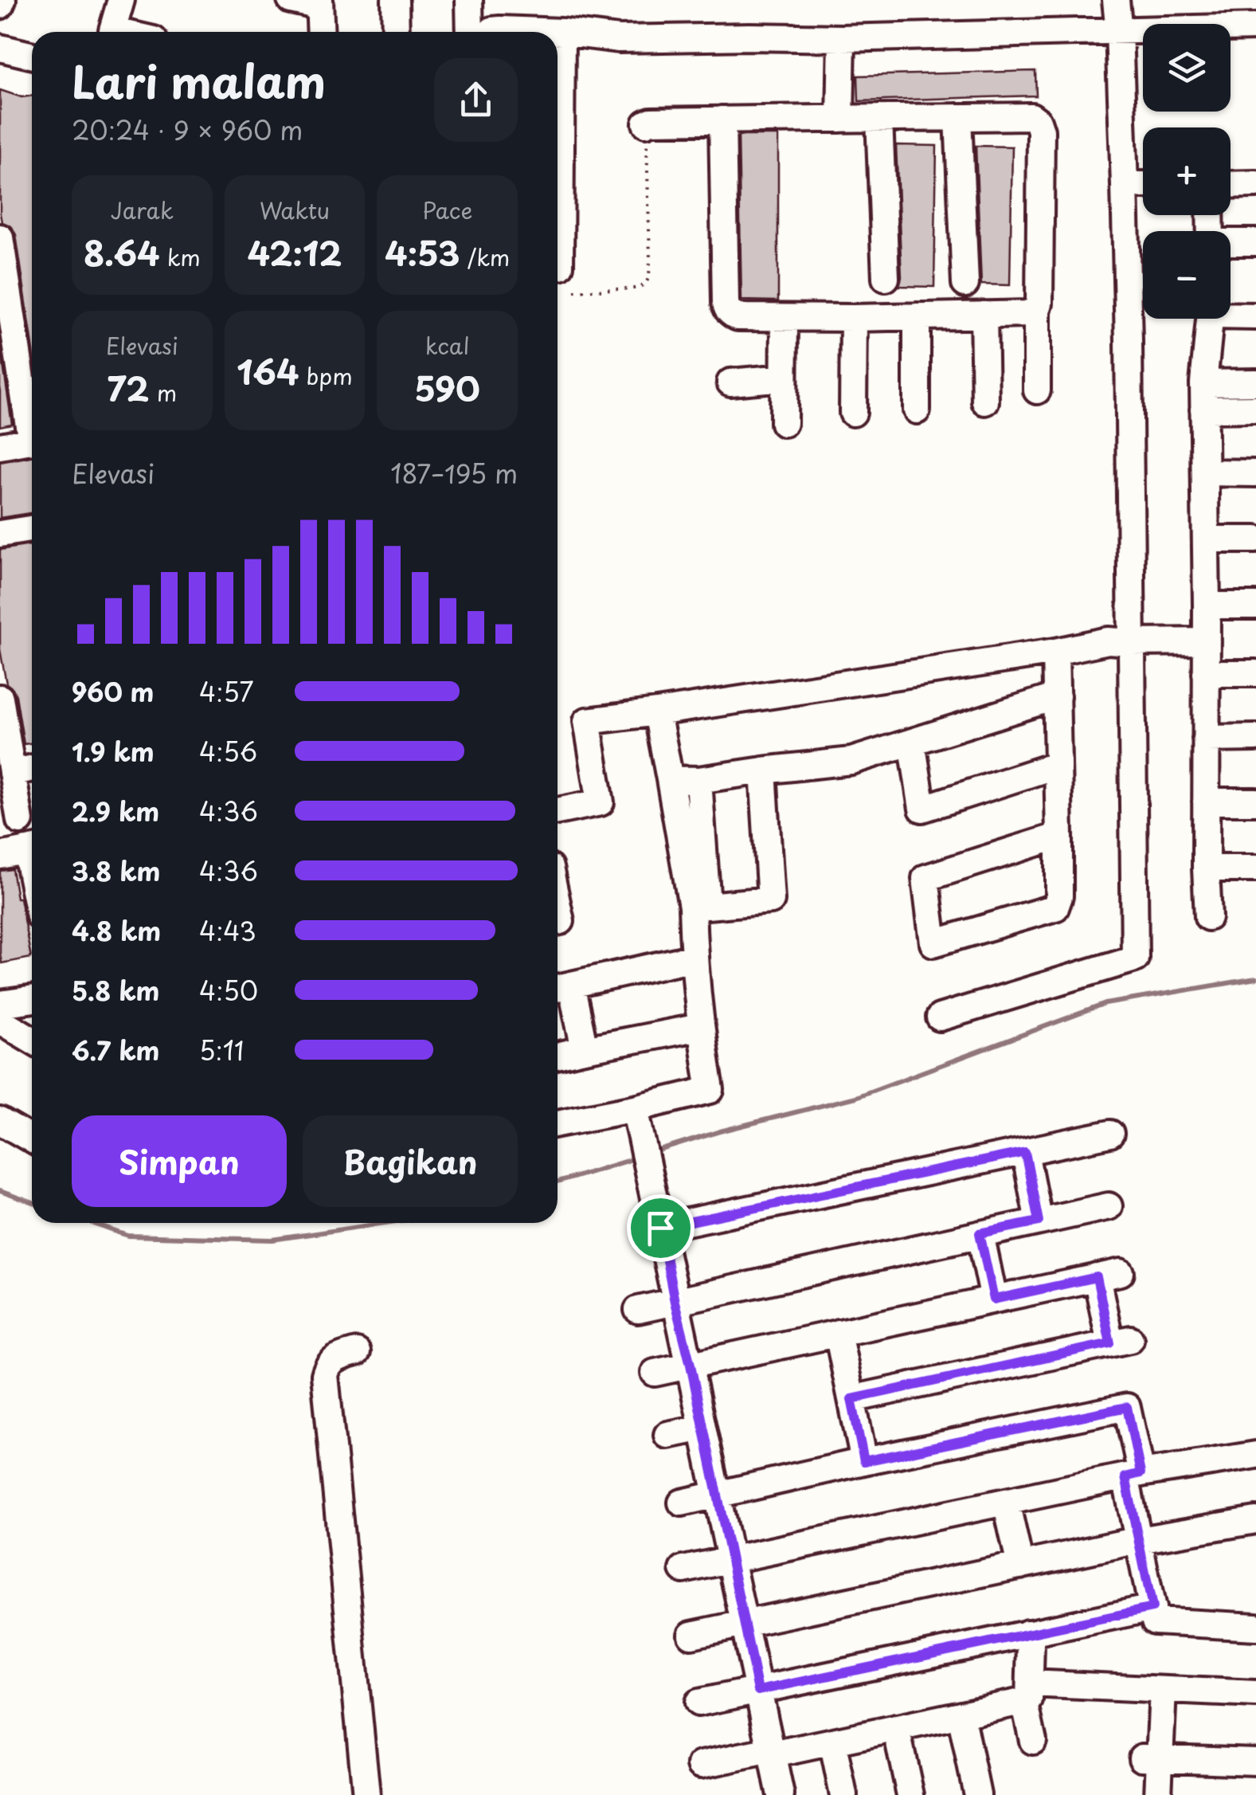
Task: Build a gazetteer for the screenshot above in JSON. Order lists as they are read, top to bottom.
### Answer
{
  "page": {
    "map_buttons": ["+", "−"],
    "heading": ["Lari malam", "20:24 · 9 × 960 m"],
    "stats": [
      ["Jarak", "8.64 km"],
      ["Waktu", "42:12"],
      ["Pace", "4:53 /km"],
      ["Elevasi", "72 m"],
      ["164 bpm"],
      ["kcal", "590"]
    ],
    "chart": ["Elevasi", "187–195 m"],
    "list": [
      {
        "name": "960 m",
        "note": "4:57"
      },
      {
        "name": "1.9 km",
        "note": "4:56"
      },
      {
        "name": "2.9 km",
        "note": "4:36"
      },
      {
        "name": "3.8 km",
        "note": "4:36"
      },
      {
        "name": "4.8 km",
        "note": "4:43"
      },
      {
        "name": "5.8 km",
        "note": "4:50"
      },
      {
        "name": "6.7 km",
        "note": "5:11"
      }
    ],
    "buttons": ["Simpan", "Bagikan"]
  }
}
